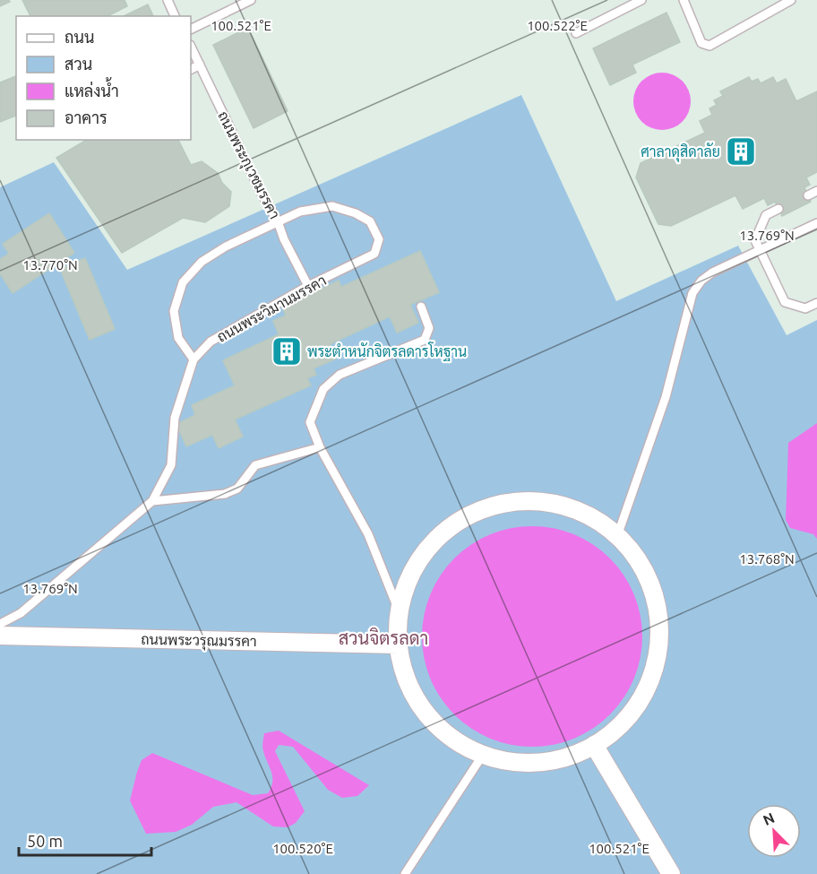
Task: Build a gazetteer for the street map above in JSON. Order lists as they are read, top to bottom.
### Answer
{
  "streets": {
    "street": ["ถนนพระวรุณมรรคา"],
    "lane": ["ถนนพระกุเวชมรรคา", "ถนนพระวิมานมรรคา"]
  },
  "crossings": [
    ["ถนนพระกุเวชมรรคา", "ถนนพระวิมานมรรคา"]
  ],
  "districts": ["สวนจิตรลดา"],
  "places": {
    "building": ["ศาลาดุสิดาลัย", "พระตำหนักจิตรลดารโหฐาน"]
  },
  "legend": [
    "ถนน",
    "สวน",
    "แหล่งน้ำ",
    "อาคาร"
  ],
  "scale_bar": "50 m",
  "north": "top left",
  "coordinates": [
    "100.521°E",
    "100.522°E",
    "13.769°N",
    "13.770°N",
    "13.768°N",
    "100.520°E"
  ]
}
